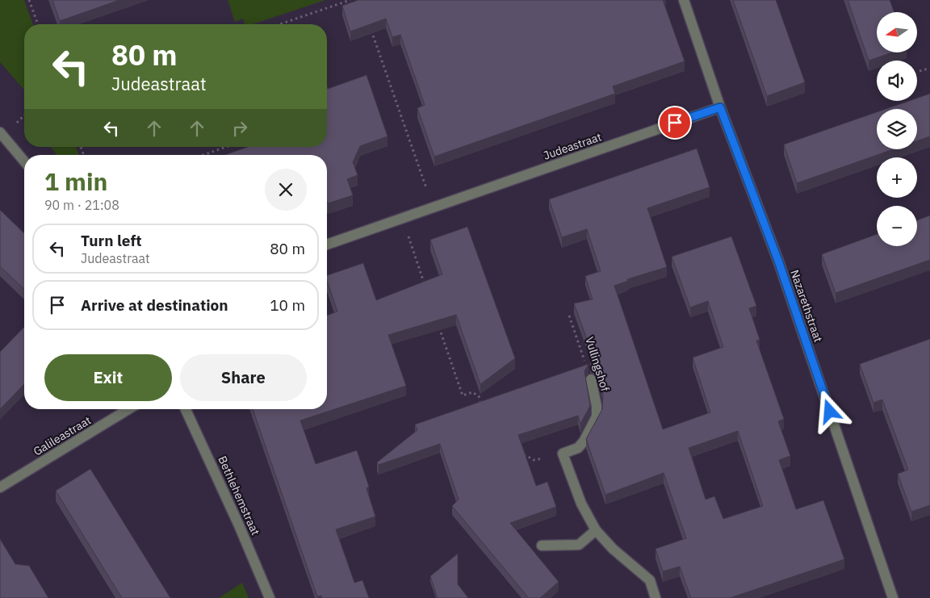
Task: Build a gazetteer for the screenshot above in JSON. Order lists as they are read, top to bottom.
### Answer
{
  "streets": {
    "street": [
      "Judeastraat",
      "Nazarethstraat",
      "Vullingshof",
      "Galileastraat",
      "Bethlehemstraat"
    ]
  },
  "crossings": [
    ["Judeastraat", "Nazarethstraat"]
  ],
  "north": "left",
  "page": {
    "map_buttons": ["+", "−"],
    "turn": ["80 m", "Judeastraat"],
    "heading": ["1 min", "90 m · 21:08"],
    "list": [
      {
        "name": "Turn left",
        "note": "Judeastraat",
        "value": "80 m"
      },
      {
        "name": "Arrive at destination",
        "value": "10 m"
      }
    ],
    "buttons": ["Exit", "Share"]
  }
}
